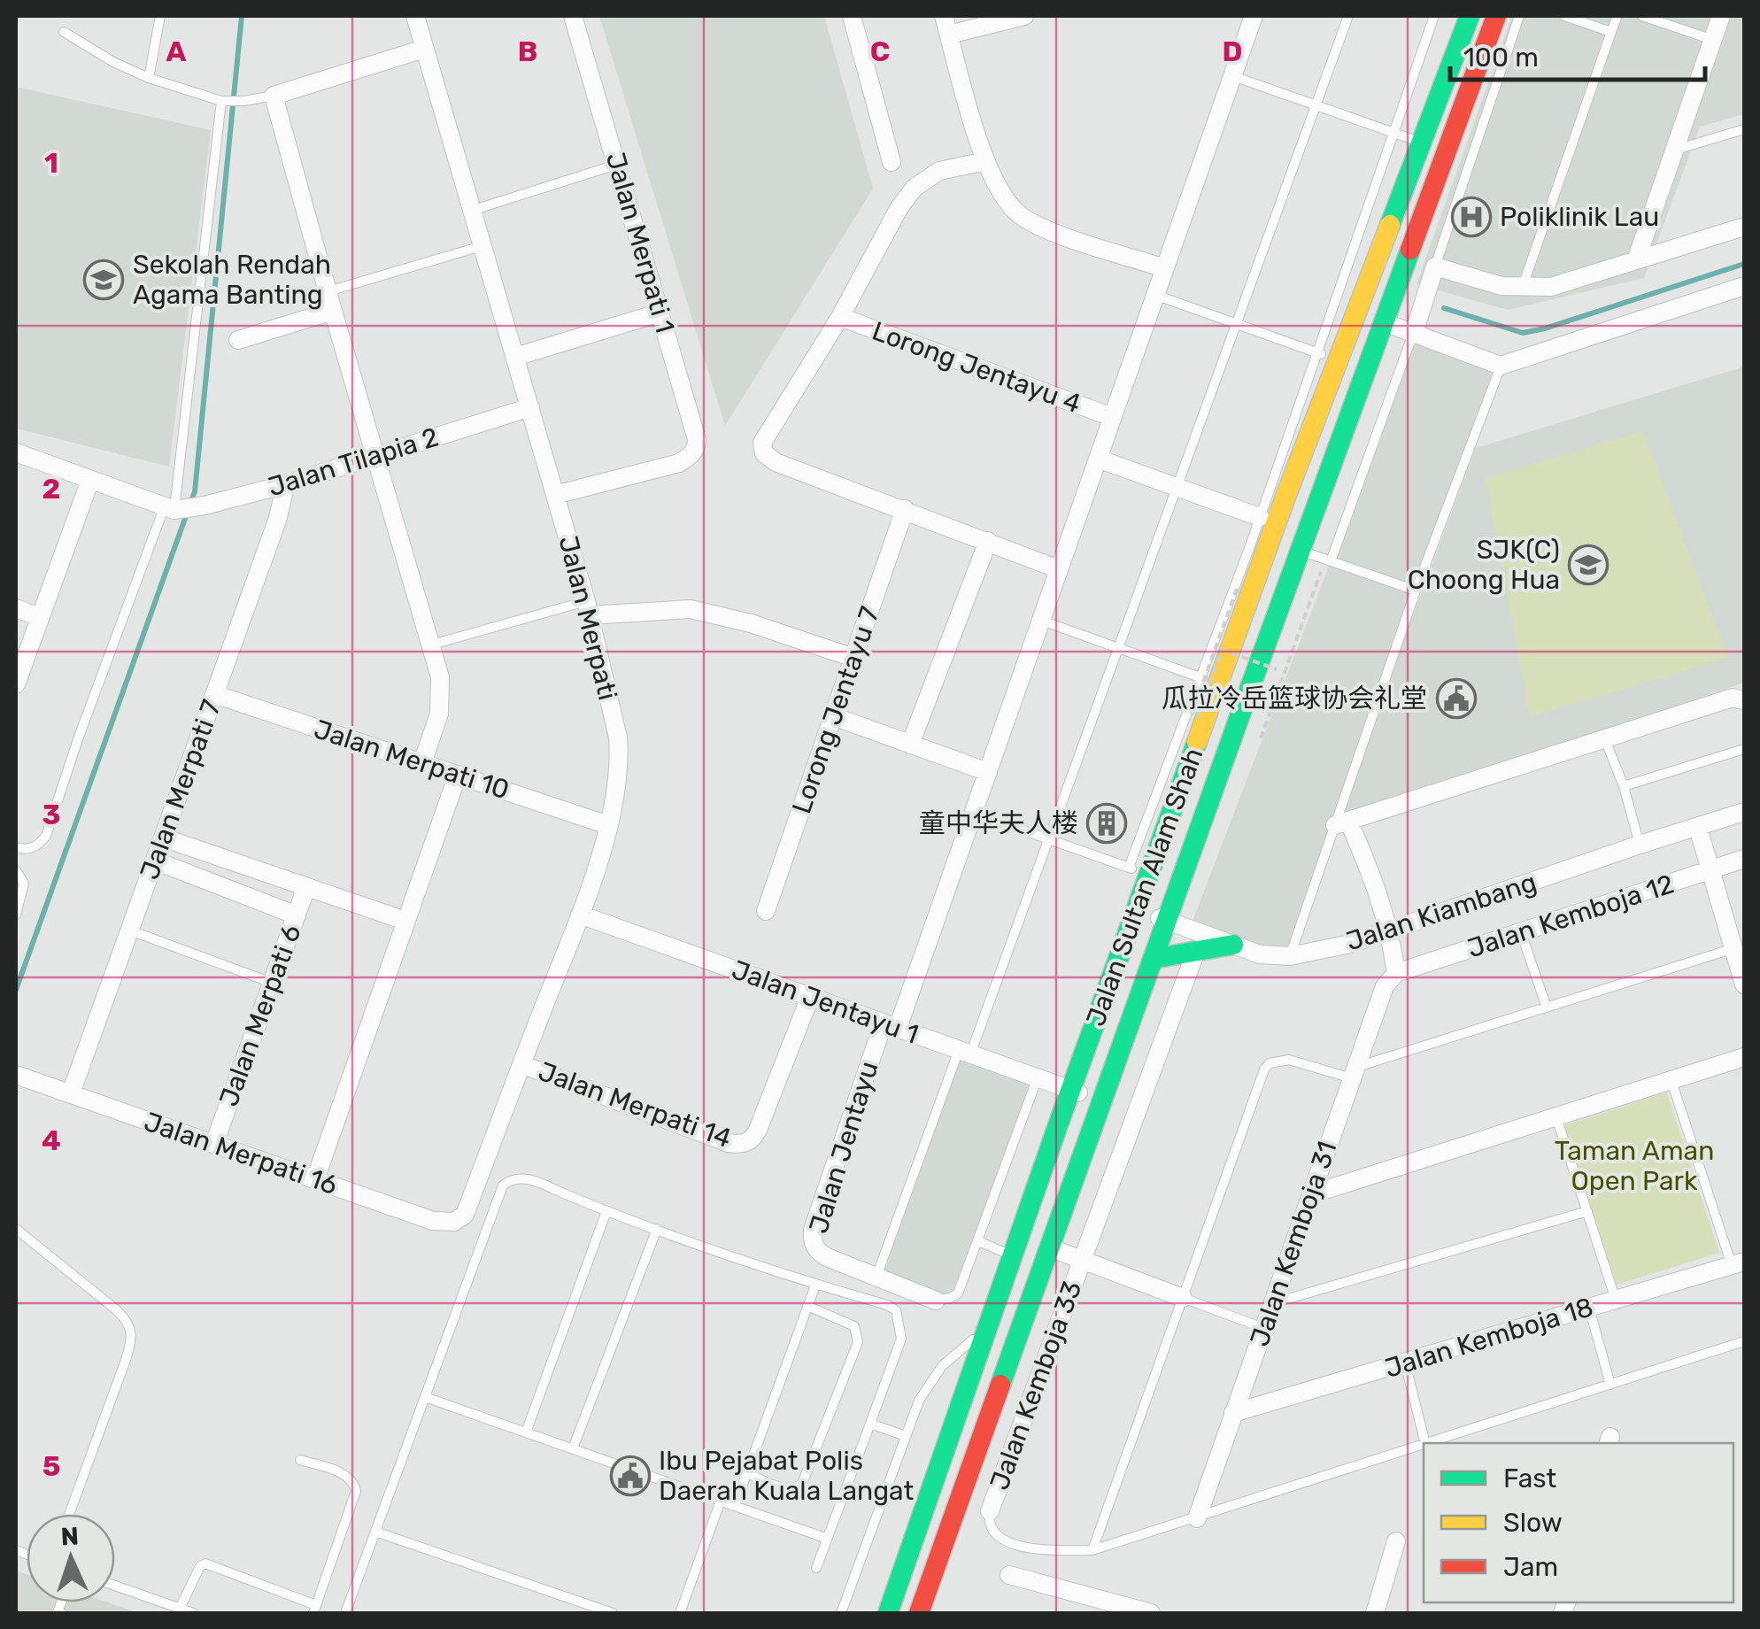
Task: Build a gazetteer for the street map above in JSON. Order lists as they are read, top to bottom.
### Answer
{
  "streets": {
    "highway": ["Jalan Sultan Alam Shah"],
    "street": [
      "Jalan Merpati 1",
      "Lorong Jentayu 4",
      "Jalan Tilapia 2",
      "Jalan Merpati",
      "Lorong Jentayu 7",
      "Jalan Merpati 10",
      "Jalan Merpati 7",
      "Jalan Kiambang",
      "Jalan Kemboja 12",
      "Jalan Jentayu 1",
      "Jalan Merpati 6",
      "Jalan Merpati 14",
      "Jalan Jentayu",
      "Jalan Merpati 16",
      "Jalan Kemboja 31",
      "Jalan Kemboja 18",
      "Jalan Kemboja 33"
    ]
  },
  "crossings": [
    ["Jalan Merpati 1", "Jalan Merpati"],
    ["Jalan Tilapia 2", "Jalan Merpati"],
    ["Jalan Tilapia 2", "Jalan Merpati 7"],
    ["Jalan Merpati", "Jalan Merpati 10"],
    ["Jalan Merpati", "Jalan Jentayu 1"],
    ["Jalan Merpati", "Jalan Merpati 14"],
    ["Jalan Merpati", "Jalan Merpati 16"],
    ["Jalan Merpati 10", "Jalan Merpati 7"],
    ["Jalan Merpati 7", "Jalan Merpati 16"],
    ["Jalan Sultan Alam Shah", "Jalan Kiambang"],
    ["Jalan Sultan Alam Shah", "Jalan Jentayu 1"],
    ["Jalan Kemboja 12", "Jalan Kemboja 31"],
    ["Jalan Jentayu 1", "Jalan Merpati 14"],
    ["Jalan Jentayu 1", "Jalan Jentayu"],
    ["Jalan Merpati 6", "Jalan Merpati 16"],
    ["Jalan Kemboja 31", "Jalan Kemboja 18"]
  ],
  "parks": ["Taman Aman Open Park"],
  "places": {
    "hospital": ["Poliklinik Lau"],
    "school or university": ["Sekolah Rendah Agama Banting", "SJK(C) Choong Hua"],
    "public building": ["瓜拉冷岳篮球协会礼堂", "Ibu Pejabat Polis Daerah Kuala Langat"],
    "building": ["童中华夫人楼"]
  },
  "legend": ["Fast", "Slow", "Jam"],
  "scale_bar": "100 m",
  "north": "top",
  "grid": {
    "columns": [
      "A",
      "B",
      "C",
      "D"
    ],
    "rows": [
      "1",
      "2",
      "3",
      "4",
      "5"
    ]
  }
}
